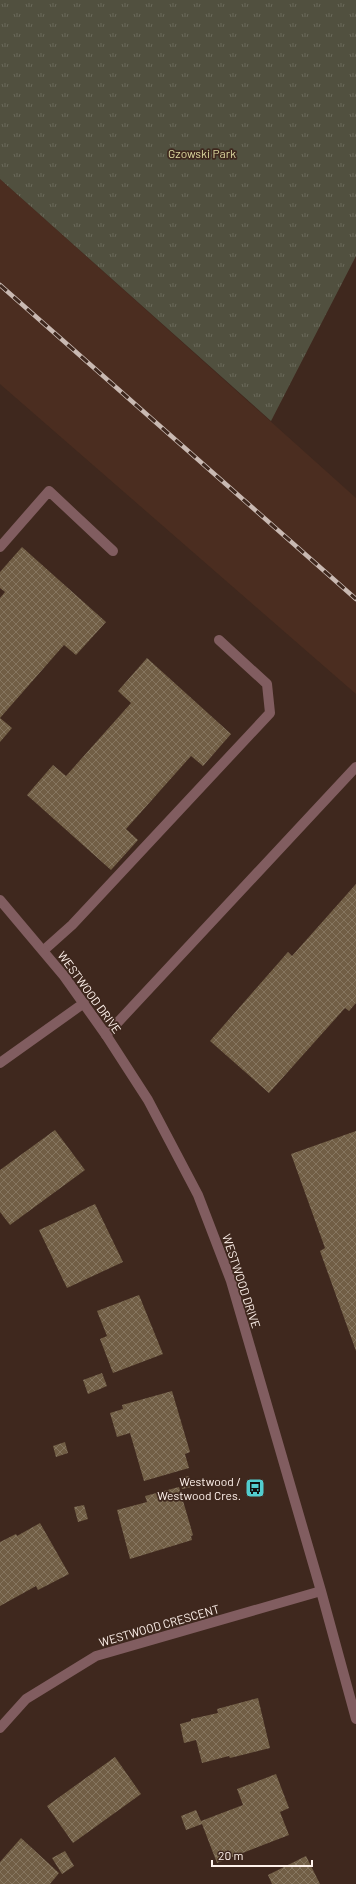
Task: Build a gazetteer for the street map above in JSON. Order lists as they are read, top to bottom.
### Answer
{
  "streets": {
    "street": ["WESTWOOD DRIVE", "WESTWOOD CRESCENT"]
  },
  "crossings": [
    ["WESTWOOD DRIVE", "WESTWOOD CRESCENT"]
  ],
  "parks": ["Gzowski Park"],
  "places": {
    "bus stop": ["Westwood / Westwood Cres."]
  },
  "scale_bar": "20 m"
}
